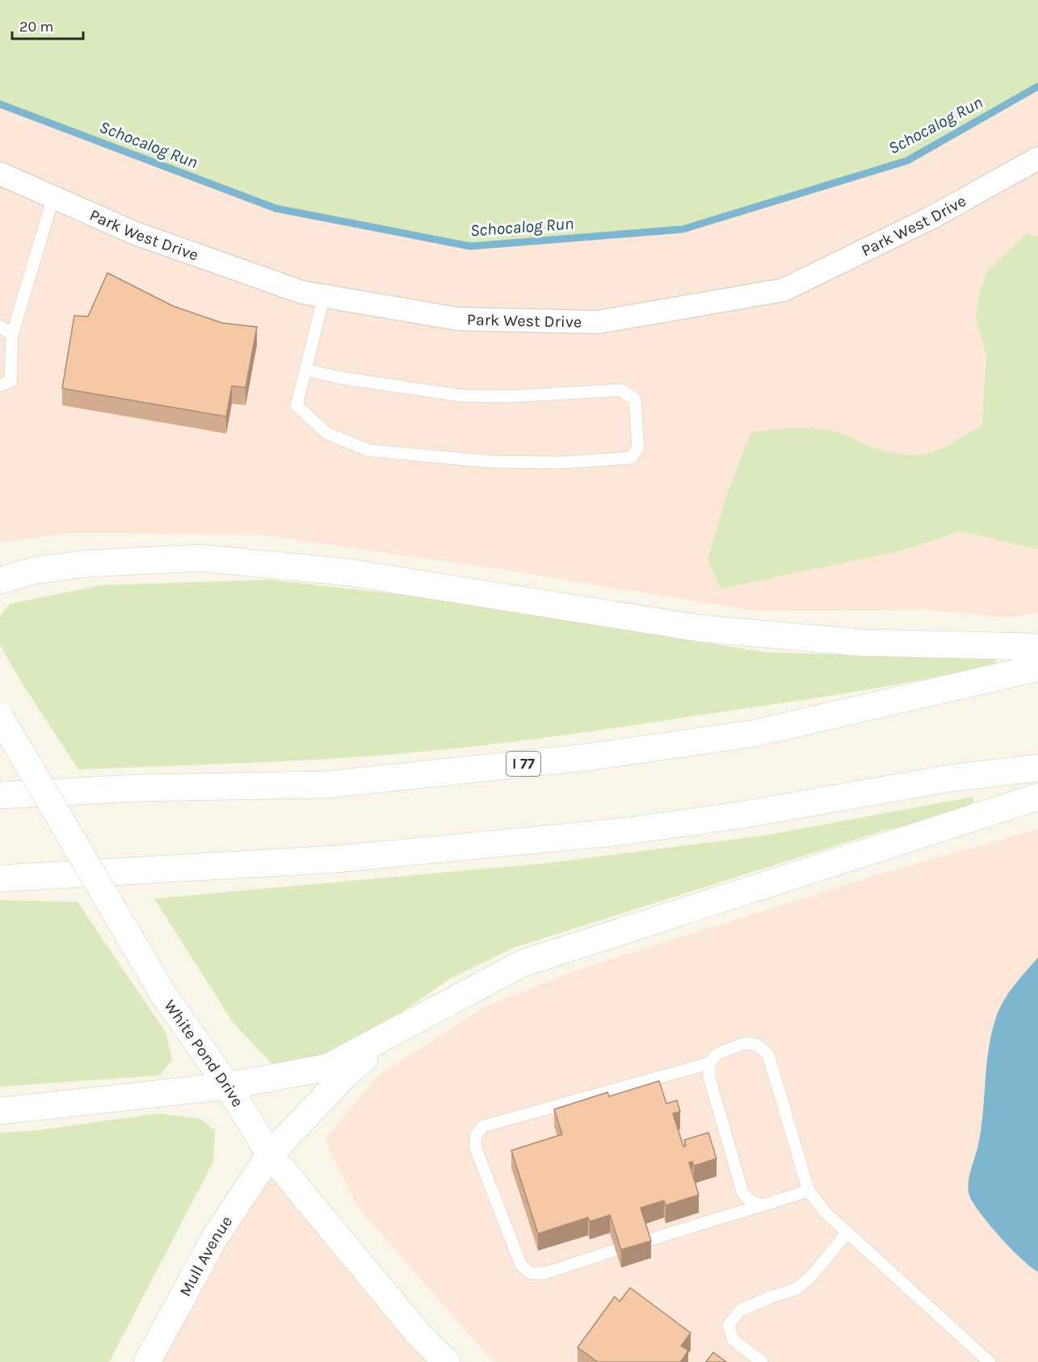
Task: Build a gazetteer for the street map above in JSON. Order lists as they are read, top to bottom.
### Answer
{
  "streets": {
    "main road": ["I 77", "White Pond Drive", "Mull Avenue"],
    "street": ["Park West Drive"]
  },
  "crossings": [
    ["White Pond Drive", "Mull Avenue"]
  ],
  "water": ["Schocalog Run"],
  "scale_bar": "20 m"
}
